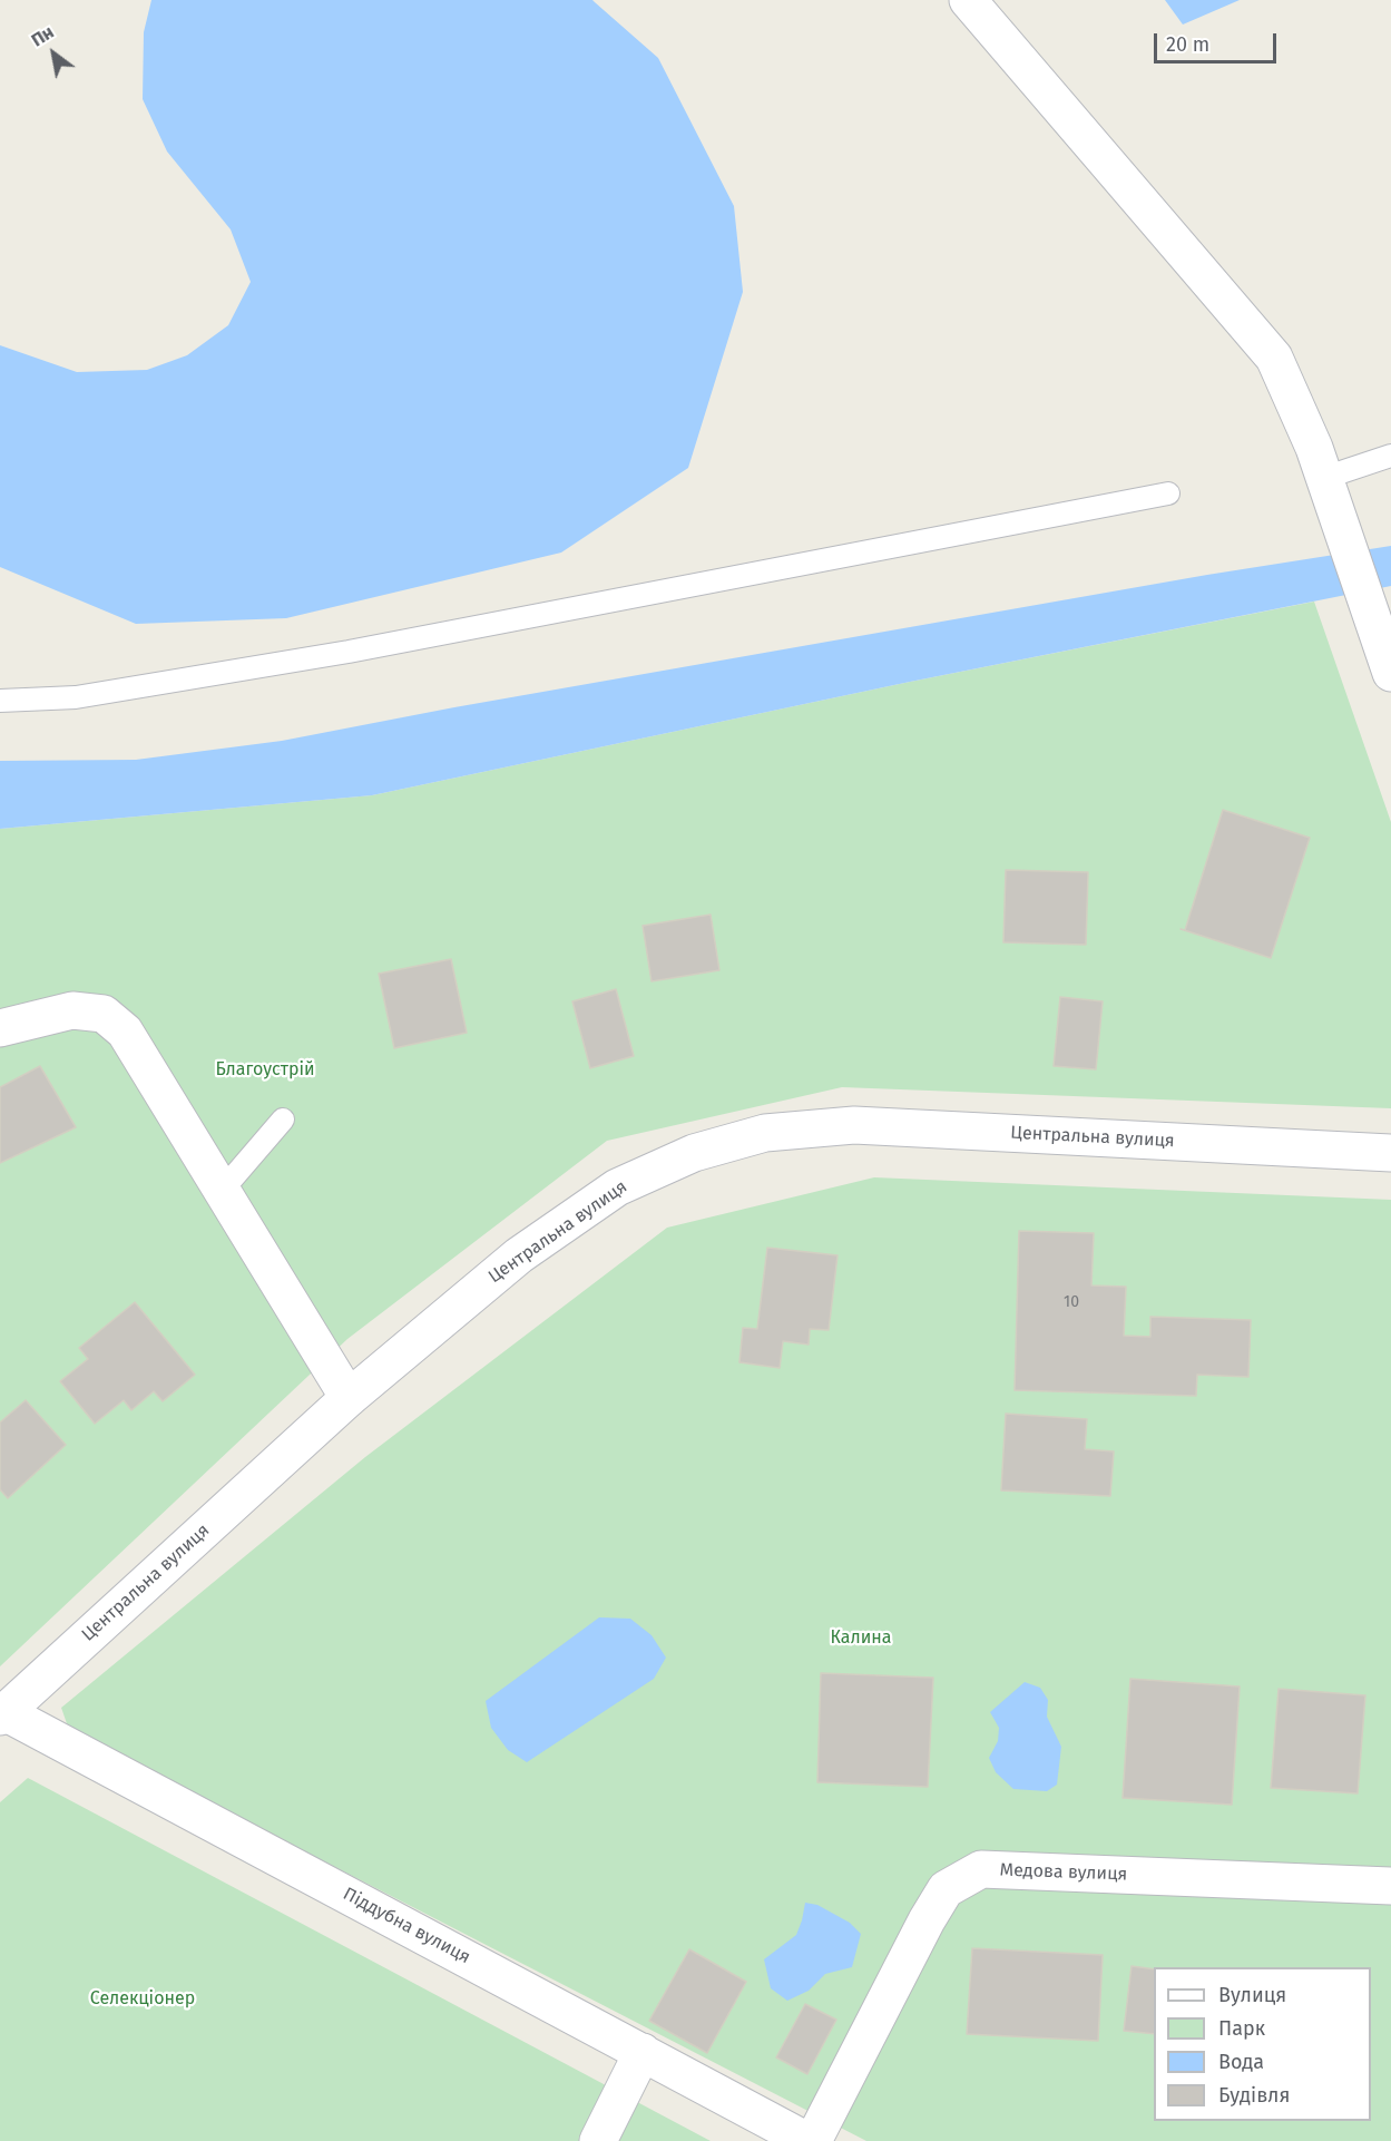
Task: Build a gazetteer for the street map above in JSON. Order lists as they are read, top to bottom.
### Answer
{
  "streets": {
    "street": ["Центральна вулиця", "Медова вулиця", "Піддубна вулиця"]
  },
  "crossings": [
    ["Центральна вулиця", "Піддубна вулиця"]
  ],
  "parks": ["Благоустрій", "Калина", "Селекціонер"],
  "house_numbers": ["10"],
  "legend": [
    "Вулиця",
    "Парк",
    "Вода",
    "Будівля"
  ],
  "scale_bar": "20 m",
  "north": "top left"
}
